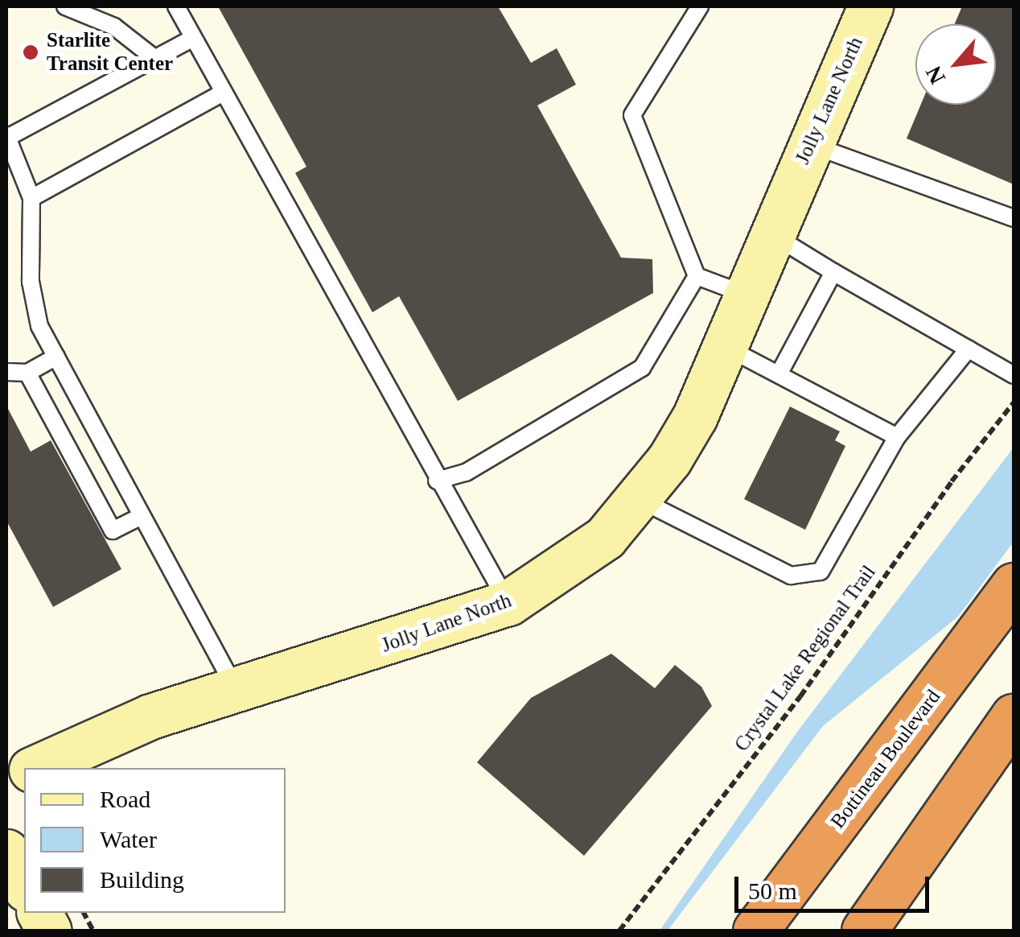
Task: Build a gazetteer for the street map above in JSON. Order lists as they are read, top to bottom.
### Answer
{
  "streets": {
    "highway": ["Bottineau Boulevard"],
    "street": ["Jolly Lane North"],
    "path": ["Crystal Lake Regional Trail"]
  },
  "places": ["Starlite Transit Center"],
  "legend": ["Road", "Water", "Building"],
  "scale_bar": "50 m",
  "north": "bottom left"
}
